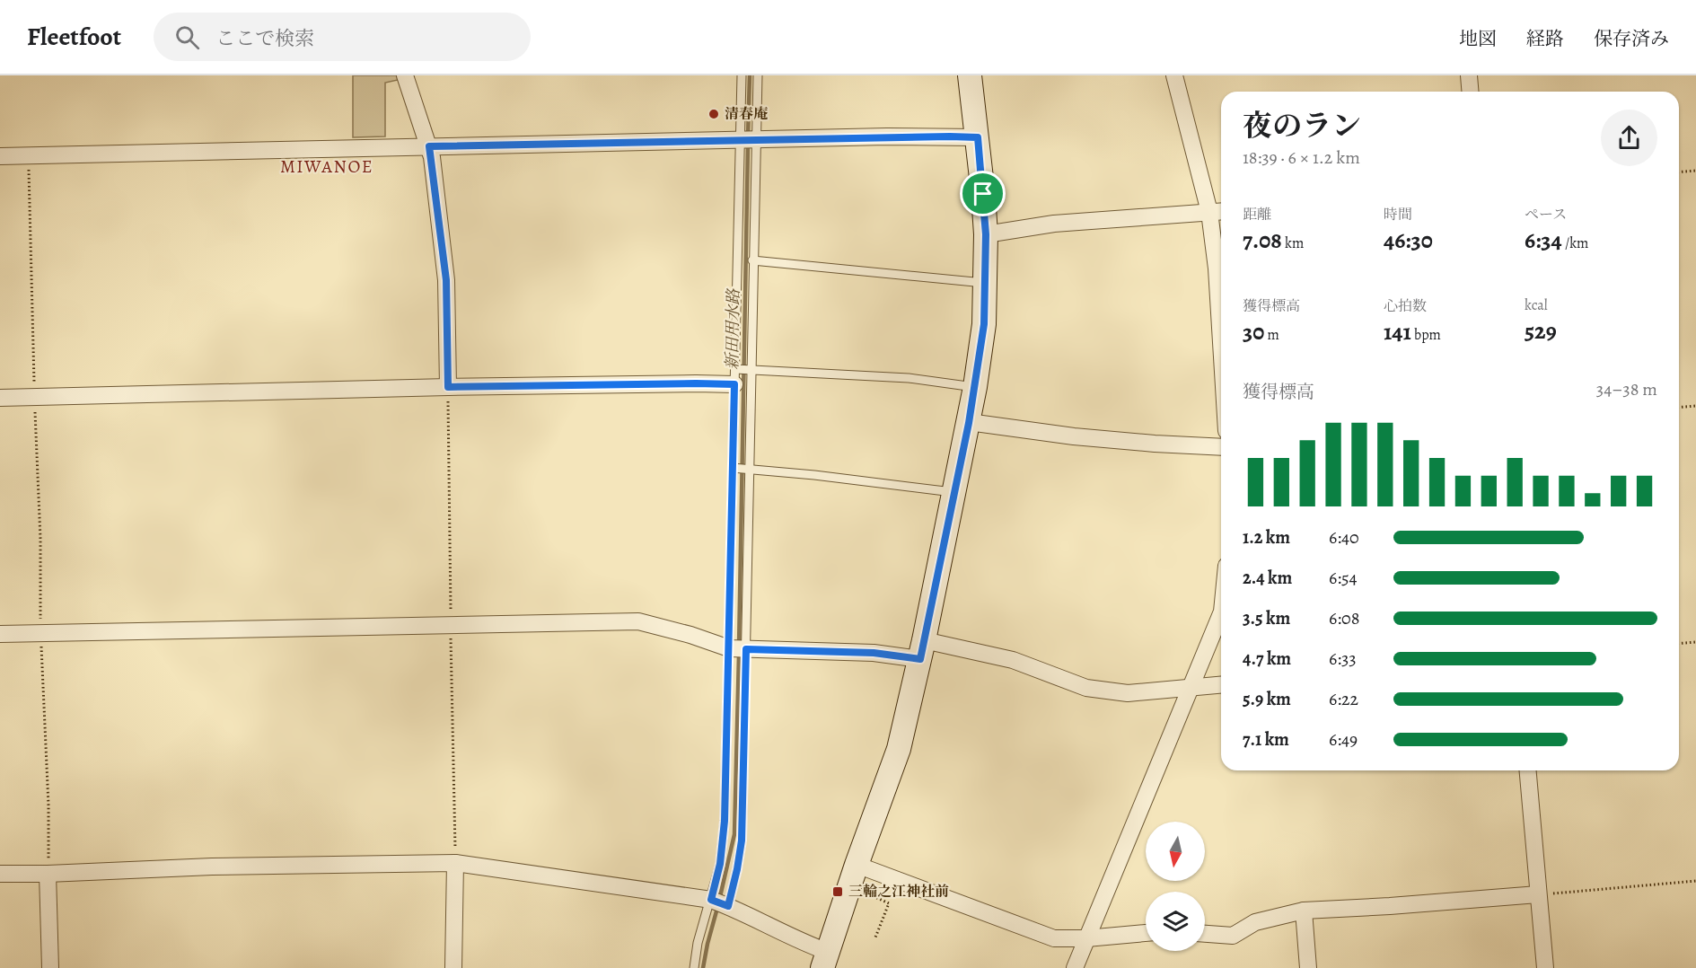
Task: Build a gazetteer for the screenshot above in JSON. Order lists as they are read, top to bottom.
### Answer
{
  "districts": ["MIWANOE"],
  "water": ["新田用水路"],
  "places": {
    "other": ["清春庵"],
    "transit": ["三輪之江神社前"]
  },
  "north": "bottom",
  "page": {
    "header": "Fleetfoot",
    "search": "ここで検索",
    "nav": ["地図", "経路", "保存済み"],
    "heading": ["夜のラン", "18:39 · 6 × 1.2 km"],
    "stats": [
      ["距離", "7.08 km"],
      ["時間", "46:30"],
      ["ペース", "6:34 /km"],
      ["獲得標高", "30 m"],
      ["心拍数", "141 bpm"],
      ["kcal", "529"]
    ],
    "chart": ["獲得標高", "34–38 m"],
    "list": [
      {
        "name": "1.2 km",
        "note": "6:40"
      },
      {
        "name": "2.4 km",
        "note": "6:54"
      },
      {
        "name": "3.5 km",
        "note": "6:08"
      },
      {
        "name": "4.7 km",
        "note": "6:33"
      },
      {
        "name": "5.9 km",
        "note": "6:22"
      },
      {
        "name": "7.1 km",
        "note": "6:49"
      }
    ]
  }
}
